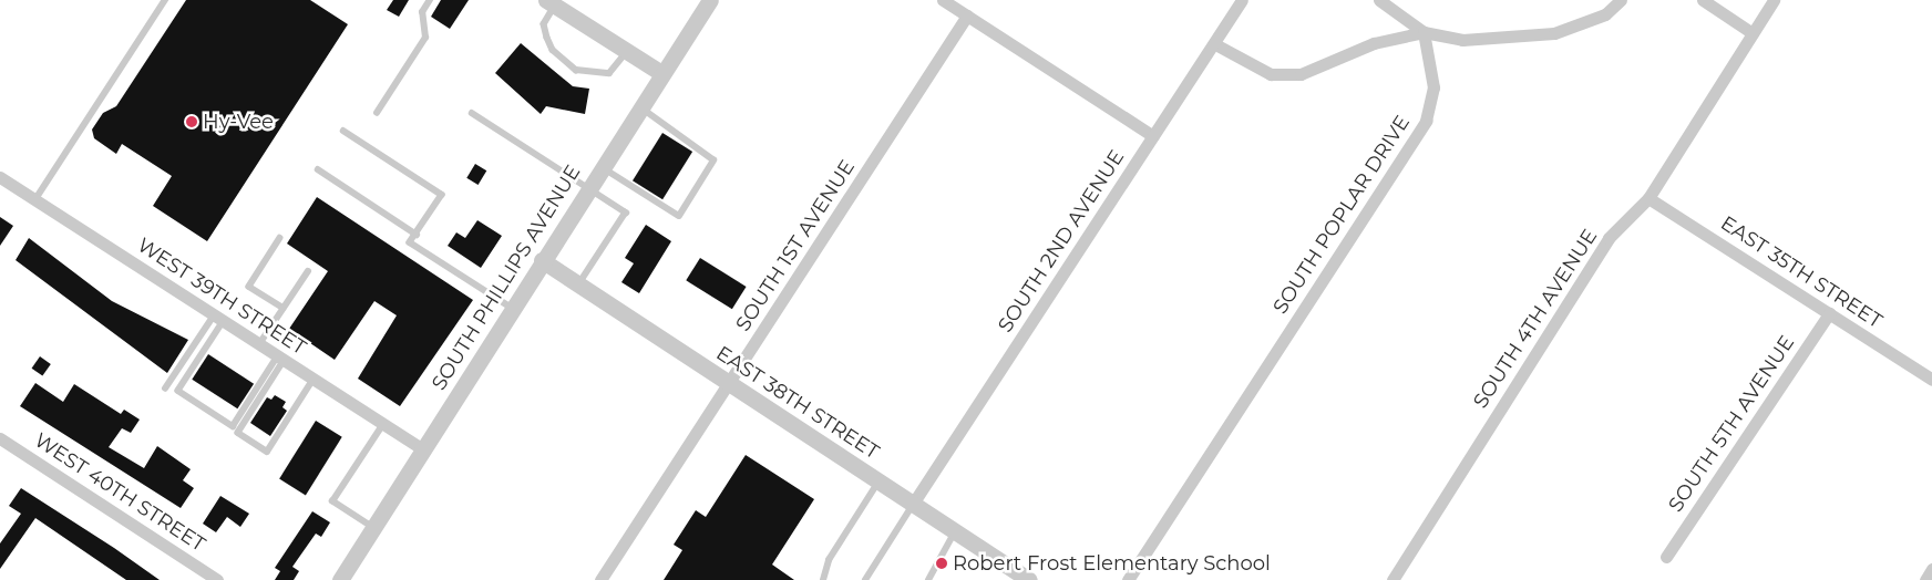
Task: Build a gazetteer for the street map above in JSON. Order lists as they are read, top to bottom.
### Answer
{
  "streets": {
    "street": [
      "SOUTH POPLAR DRIVE",
      "SOUTH 2ND AVENUE",
      "SOUTH 1ST AVENUE",
      "EAST 35TH STREET",
      "SOUTH PHILLIPS AVENUE",
      "WEST 39TH STREET",
      "SOUTH 4TH AVENUE",
      "EAST 38TH STREET",
      "SOUTH 5TH AVENUE",
      "WEST 40TH STREET"
    ]
  },
  "crossings": [
    ["SOUTH 2ND AVENUE", "EAST 38TH STREET"],
    ["SOUTH 1ST AVENUE", "EAST 38TH STREET"],
    ["EAST 35TH STREET", "SOUTH 4TH AVENUE"],
    ["EAST 35TH STREET", "SOUTH 5TH AVENUE"],
    ["SOUTH PHILLIPS AVENUE", "WEST 39TH STREET"],
    ["SOUTH PHILLIPS AVENUE", "EAST 38TH STREET"]
  ],
  "places": ["Hy-Vee", "Robert Frost Elementary School"]
}
